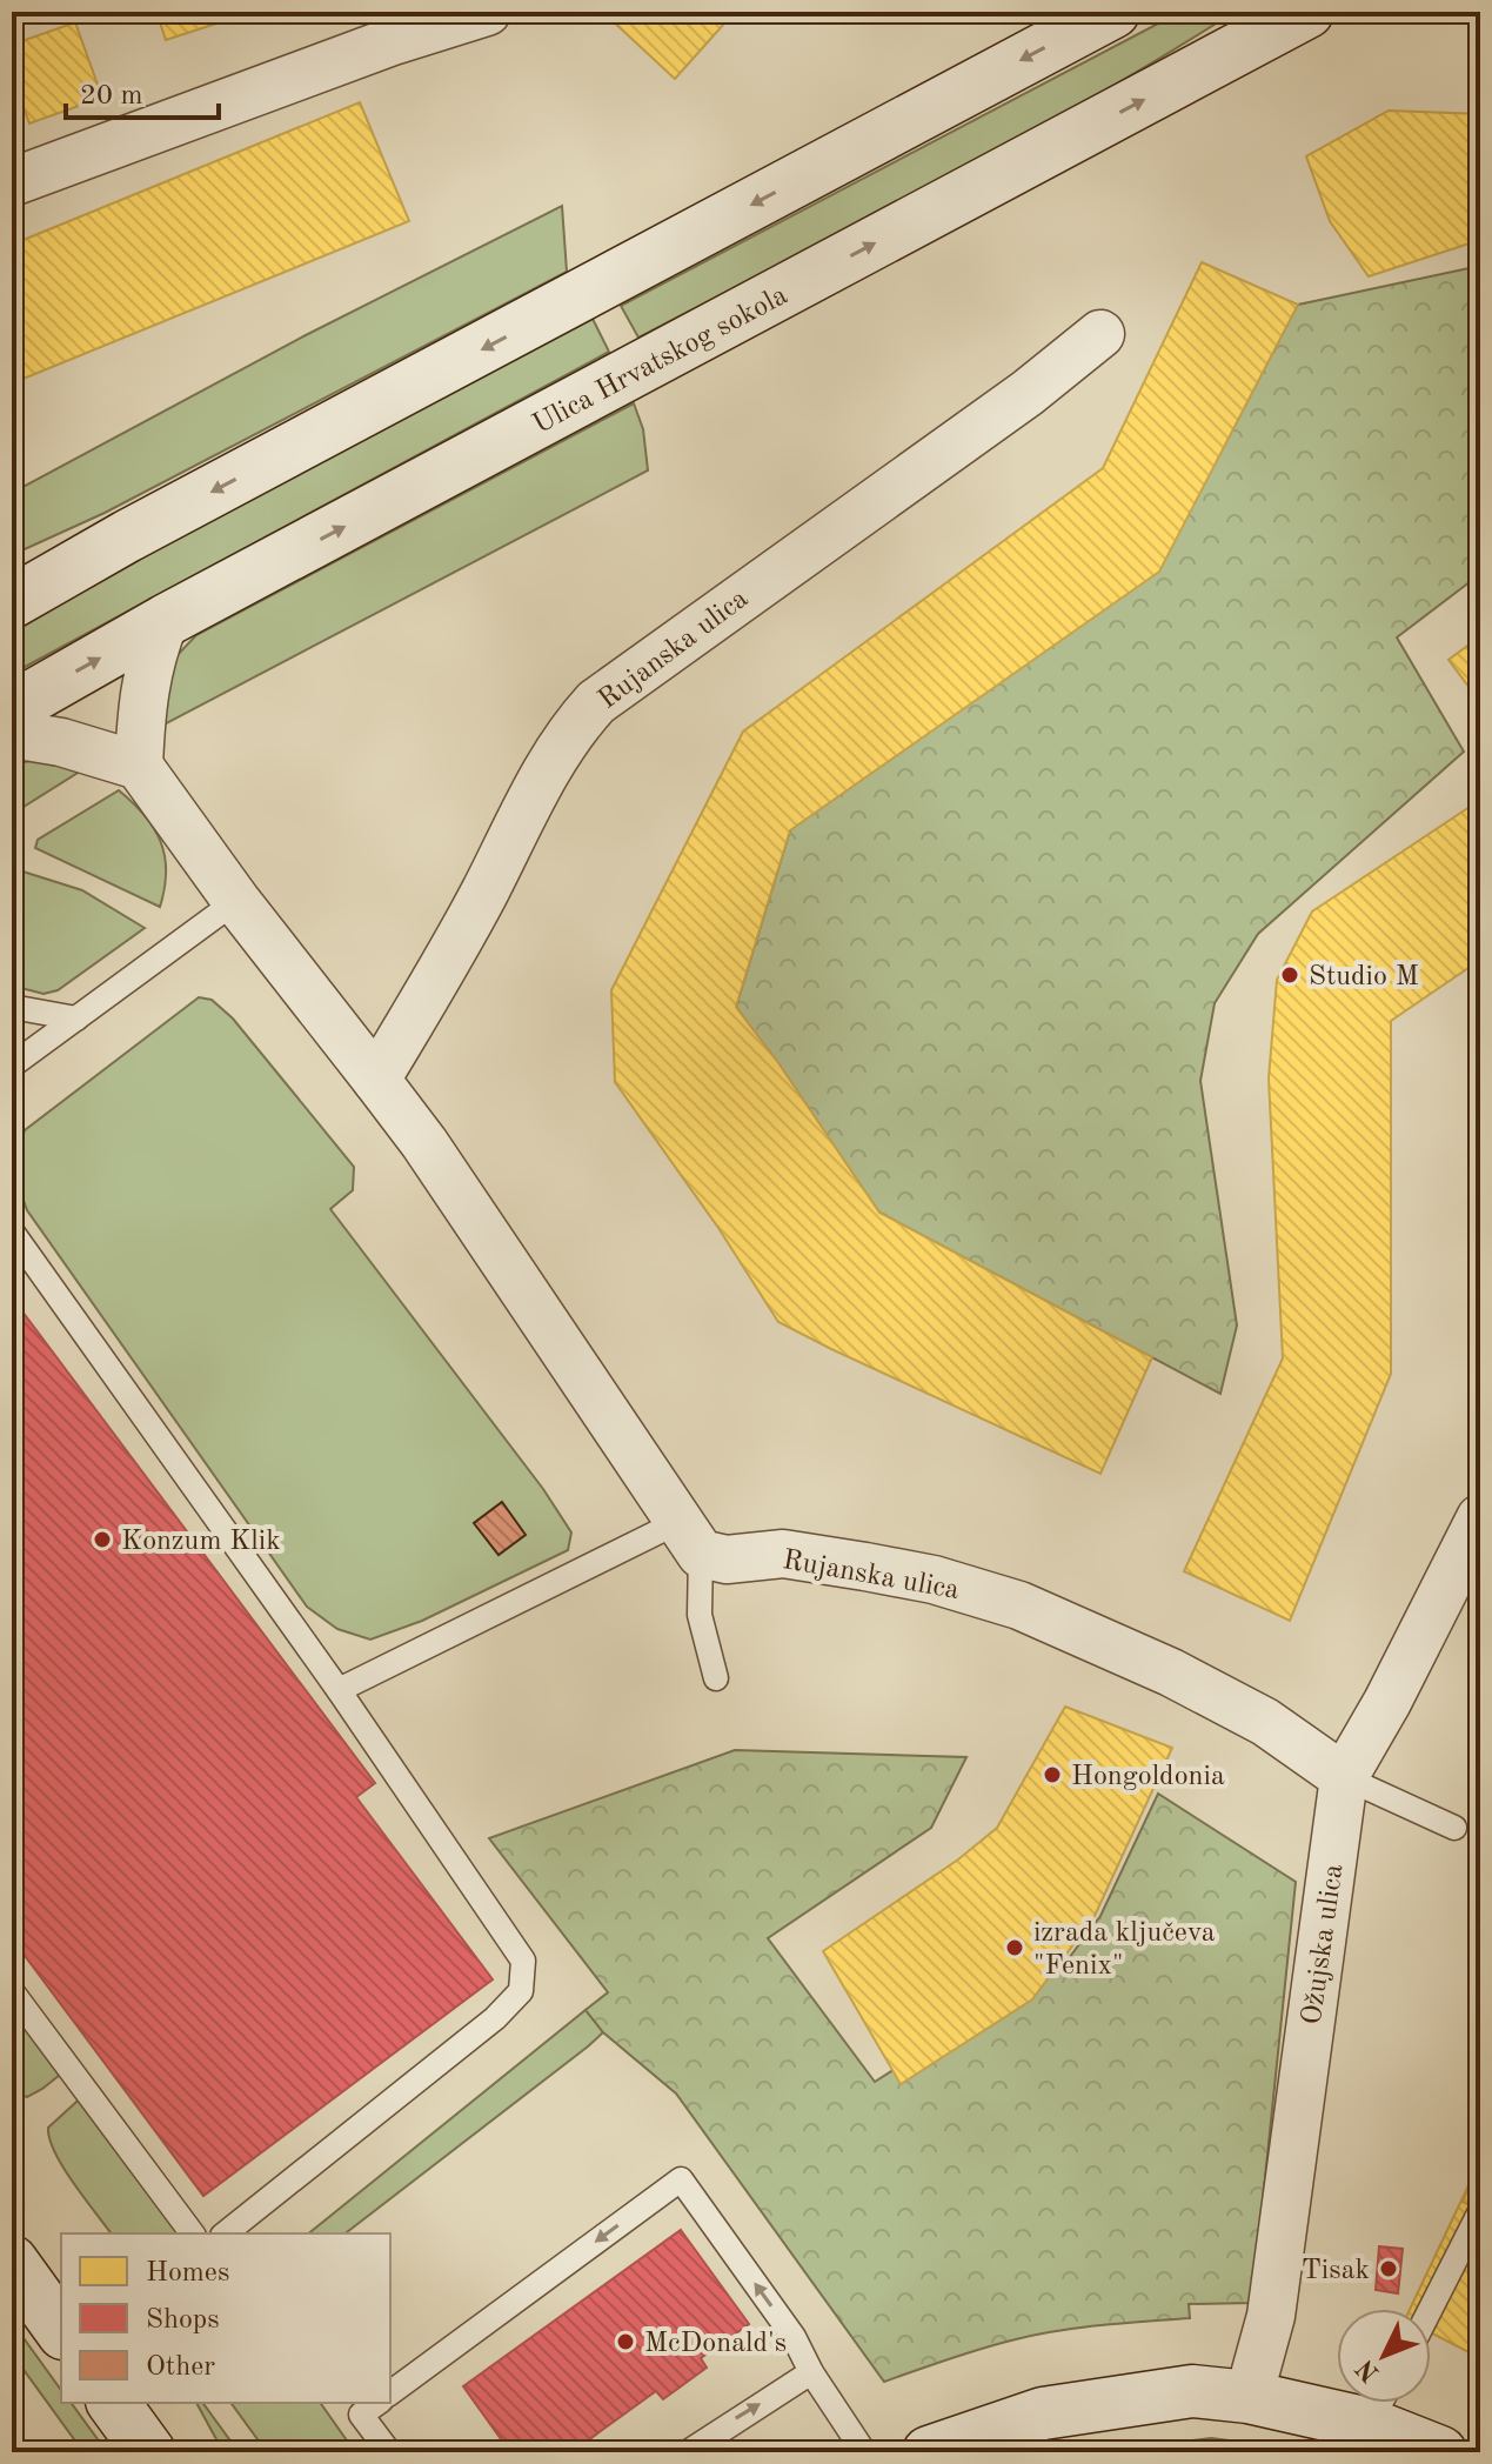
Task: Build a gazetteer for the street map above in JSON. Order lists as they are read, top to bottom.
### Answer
{
  "streets": {
    "street": ["Ulica Hrvatskog sokola", "Rujanska ulica", "Ožujska ulica"]
  },
  "crossings": [
    ["Rujanska ulica", "Ožujska ulica"]
  ],
  "places": [
    "Studio M",
    "Konzum Klik",
    "Hongoldonia",
    "izrada ključeva \"Fenix\"",
    "Tisak",
    "McDonald's"
  ],
  "legend": ["Homes", "Shops", "Other"],
  "scale_bar": "20 m",
  "north": "bottom left"
}
